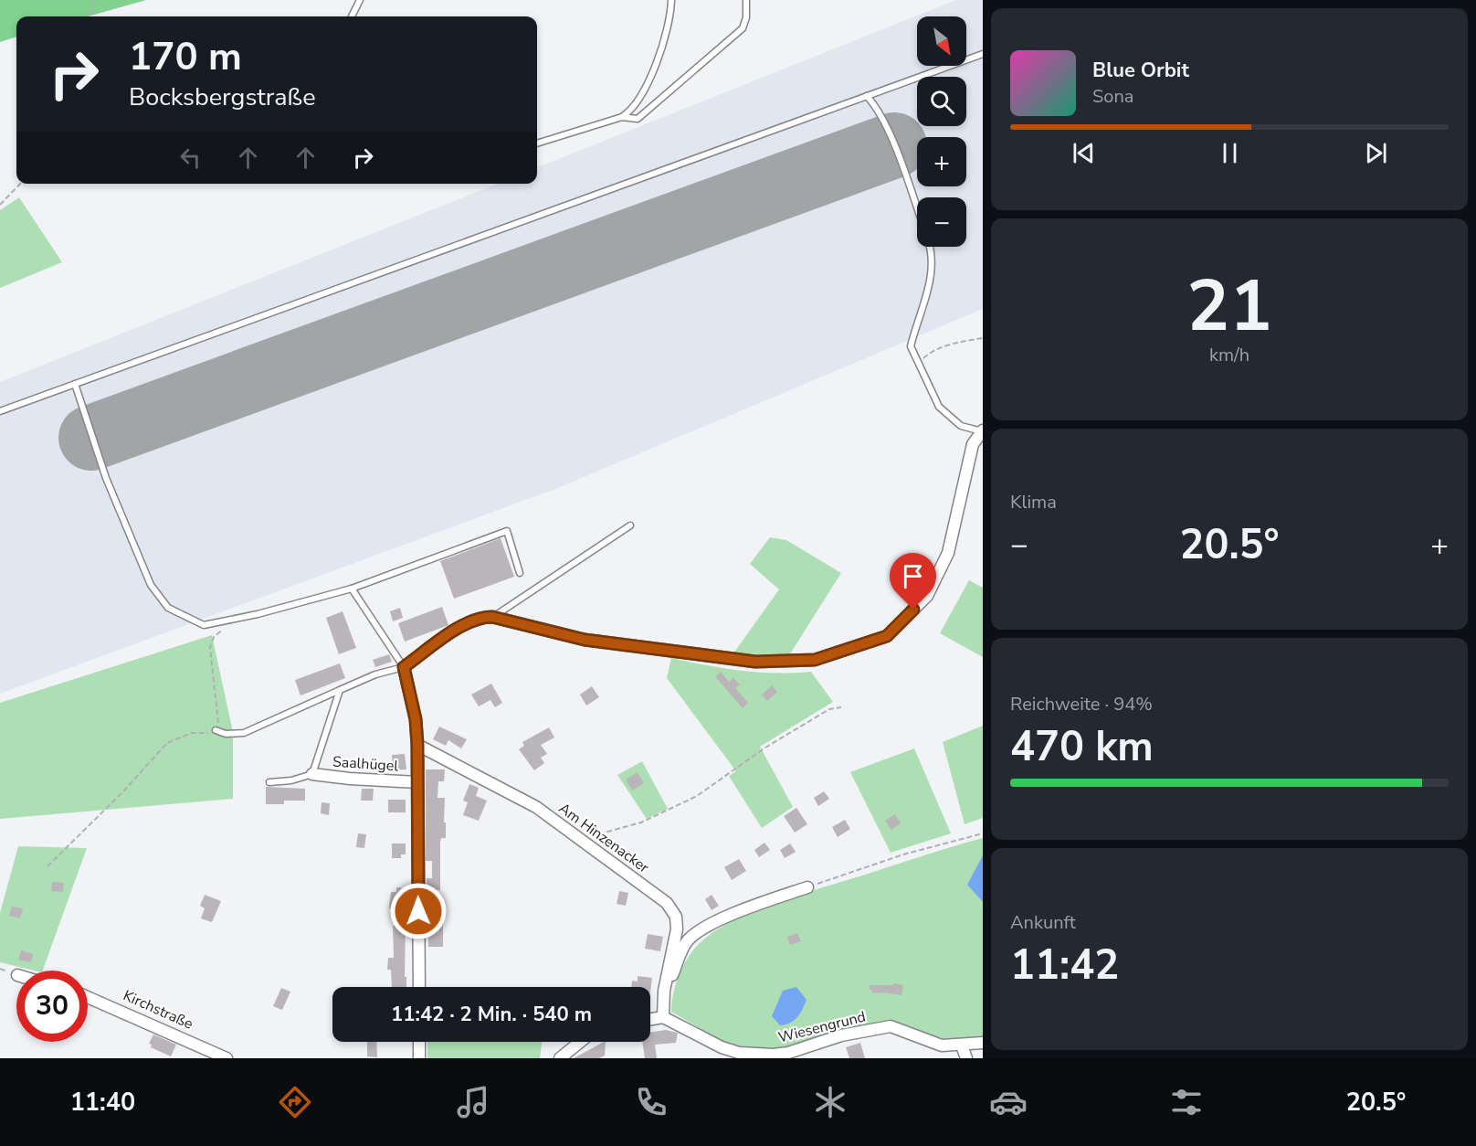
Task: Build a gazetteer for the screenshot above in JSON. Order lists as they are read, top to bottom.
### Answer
{
  "streets": {
    "street": [
      "Saalhügel",
      "Am Hinzenacker",
      "Kirchstraße",
      "Wiesengrund"
    ]
  },
  "crossings": [
    ["Am Hinzenacker", "Wiesengrund"]
  ],
  "north": "bottom right",
  "page": {
    "map_buttons": ["+", "−"],
    "turn": ["170 m", "Bocksbergstraße"],
    "song": ["Blue Orbit", "Sona"],
    "tile": [
      ["21", "km/h"],
      "Klima",
      ["Reichweite · 94%", "470 km"],
      ["Ankunft", "11:42"]
    ],
    "heat": ["−", "20.5°", "+"],
    "limit": "30",
    "trip": "11:42 · 2 Min. · 540 m",
    "tabs": ["11:40", "20.5°"]
  }
}
